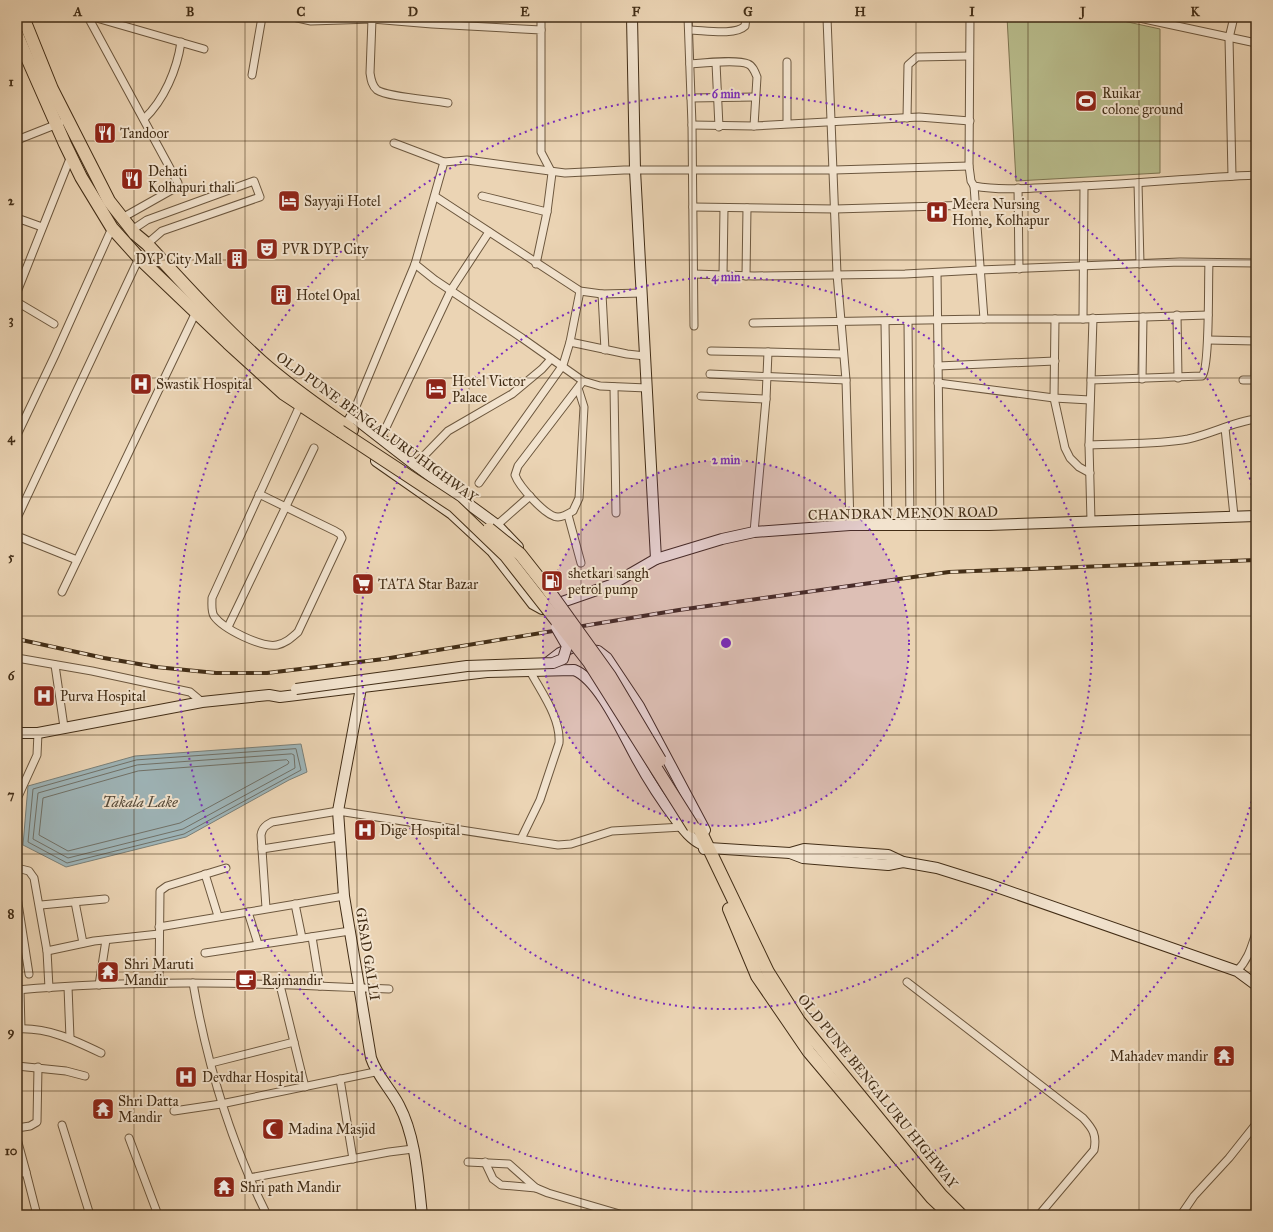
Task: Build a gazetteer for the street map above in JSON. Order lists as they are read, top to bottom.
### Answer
{
  "streets": {
    "main road": ["OLD PUNE BENGALURU HIGHWAY"],
    "street": ["CHANDRAN MENON ROAD", "GISAD GALLI"]
  },
  "crossings": [
    ["OLD PUNE BENGALURU HIGHWAY", "CHANDRAN MENON ROAD"]
  ],
  "water": ["Takala Lake"],
  "places": {
    "sports": ["Ruikar colone ground"],
    "restaurant": ["Tandoor", "Dehati Kolhapuri thali"],
    "hotel": ["Sayyaji Hotel", "Hotel Victor Palace"],
    "hospital": [
      "Meera Nursing Home, Kolhapur",
      "Swastik Hospital",
      "Purva Hospital",
      "Dige Hospital",
      "Devdhar Hospital"
    ],
    "theatre": ["PVR DYP City"],
    "building": ["DYP City Mall", "Hotel Opal"],
    "fuel station": ["shetkari sangh petrol pump"],
    "supermarket": ["TATA Star Bazar"],
    "temple": [
      "Shri Maruti Mandir",
      "Mahadev mandir",
      "Shri Datta Mandir",
      "Shri path Mandir"
    ],
    "cafe": ["Rajmandir"],
    "mosque": ["Madina Masjid"]
  },
  "grid": {
    "columns": [
      "A",
      "B",
      "C",
      "D",
      "E",
      "F",
      "G",
      "H",
      "I",
      "J",
      "K"
    ],
    "rows": [
      "1",
      "2",
      "3",
      "4",
      "5",
      "6",
      "7",
      "8",
      "9",
      "10"
    ]
  },
  "rings": ["6 min", "4 min", "2 min"]
}
